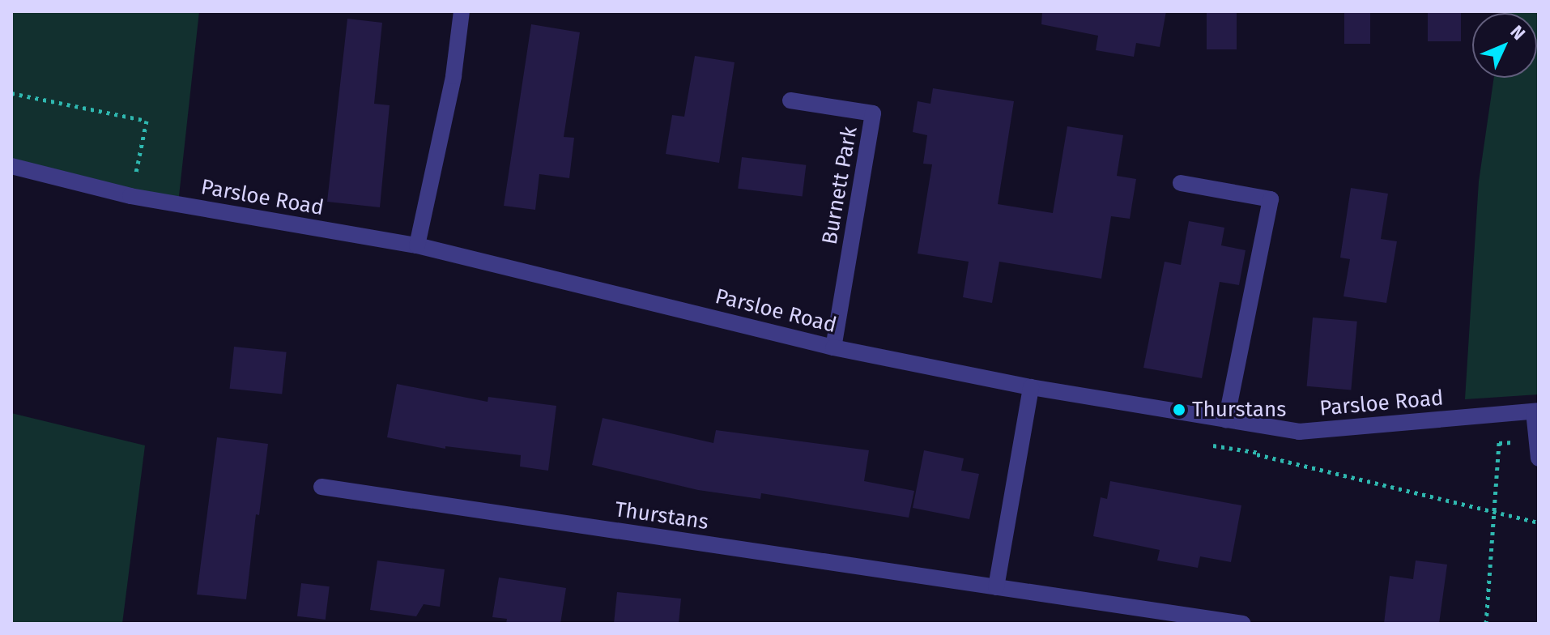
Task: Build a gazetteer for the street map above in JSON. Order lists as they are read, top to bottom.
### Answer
{
  "streets": {
    "street": ["Burnett Park", "Parsloe Road", "Thurstans"]
  },
  "crossings": [
    ["Burnett Park", "Parsloe Road"]
  ],
  "places": ["Thurstans"],
  "north": "top right"
}
